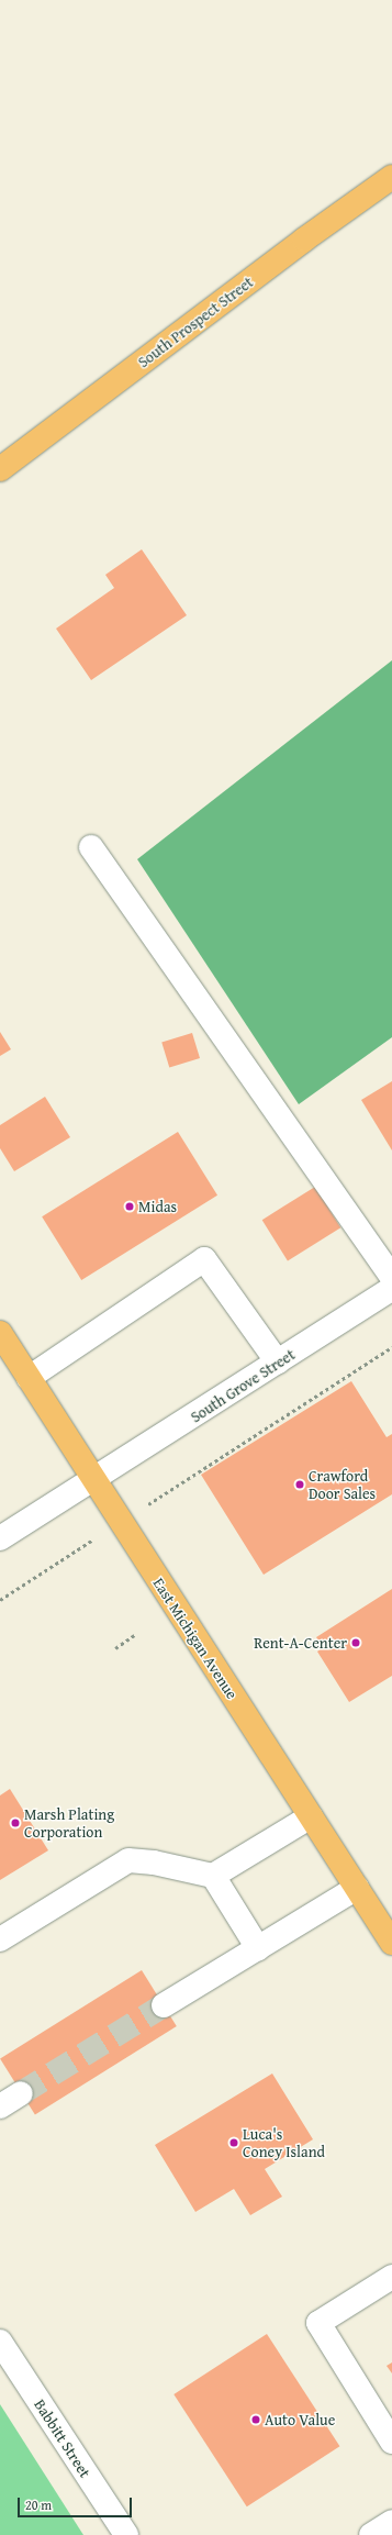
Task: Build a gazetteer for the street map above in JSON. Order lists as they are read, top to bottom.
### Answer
{
  "streets": {
    "main road": ["South Prospect Street", "East Michigan Avenue"],
    "street": ["South Grove Street", "Babbitt Street"]
  },
  "crossings": [
    ["South Grove Street", "East Michigan Avenue"]
  ],
  "places": [
    "Midas",
    "Crawford Door Sales",
    "Rent-A-Center",
    "Marsh Plating Corporation",
    "Luca's Coney Island",
    "Auto Value"
  ],
  "scale_bar": "20 m"
}
